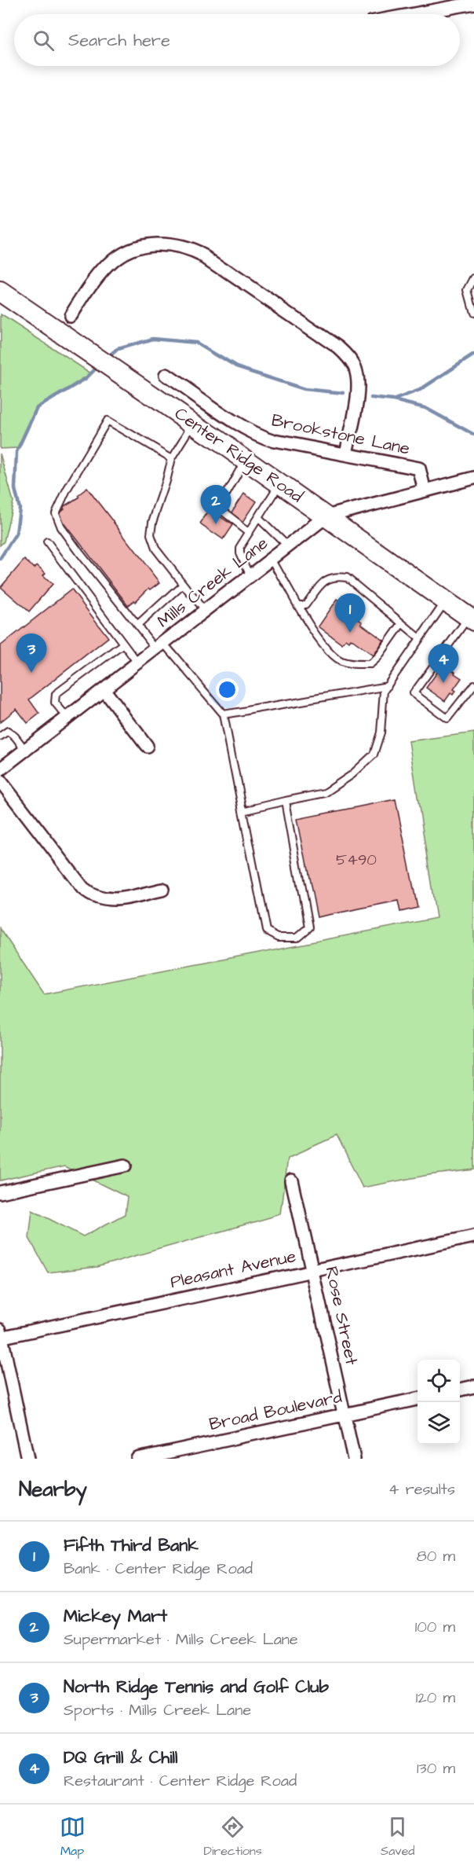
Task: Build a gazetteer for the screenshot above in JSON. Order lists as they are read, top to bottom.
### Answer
{
  "streets": {
    "main road": ["Center Ridge Road"],
    "street": [
      "Brookstone Lane",
      "Mills Creek Lane",
      "Pleasant Avenue",
      "Rose Street",
      "Broad Boulevard"
    ]
  },
  "crossings": [
    ["Brookstone Lane", "Mills Creek Lane"],
    ["Center Ridge Road", "Mills Creek Lane"],
    ["Pleasant Avenue", "Rose Street"],
    ["Rose Street", "Broad Boulevard"]
  ],
  "house_numbers": ["5490"],
  "page": {
    "search": "Search here",
    "pins": [
      "2",
      "1",
      "3",
      "4"
    ],
    "heading": ["Nearby", "4 results"],
    "list": [
      {
        "mark": "1",
        "name": "Fifth Third Bank",
        "note": "Bank · Center Ridge Road",
        "value": "80 m"
      },
      {
        "mark": "2",
        "name": "Mickey Mart",
        "note": "Supermarket · Mills Creek Lane",
        "value": "100 m"
      },
      {
        "mark": "3",
        "name": "North Ridge Tennis and Golf Club",
        "note": "Sports · Mills Creek Lane",
        "value": "120 m"
      },
      {
        "mark": "4",
        "name": "DQ Grill & Chill",
        "note": "Restaurant · Center Ridge Road",
        "value": "130 m"
      }
    ],
    "nav": ["Map", "Directions", "Saved"]
  }
}
